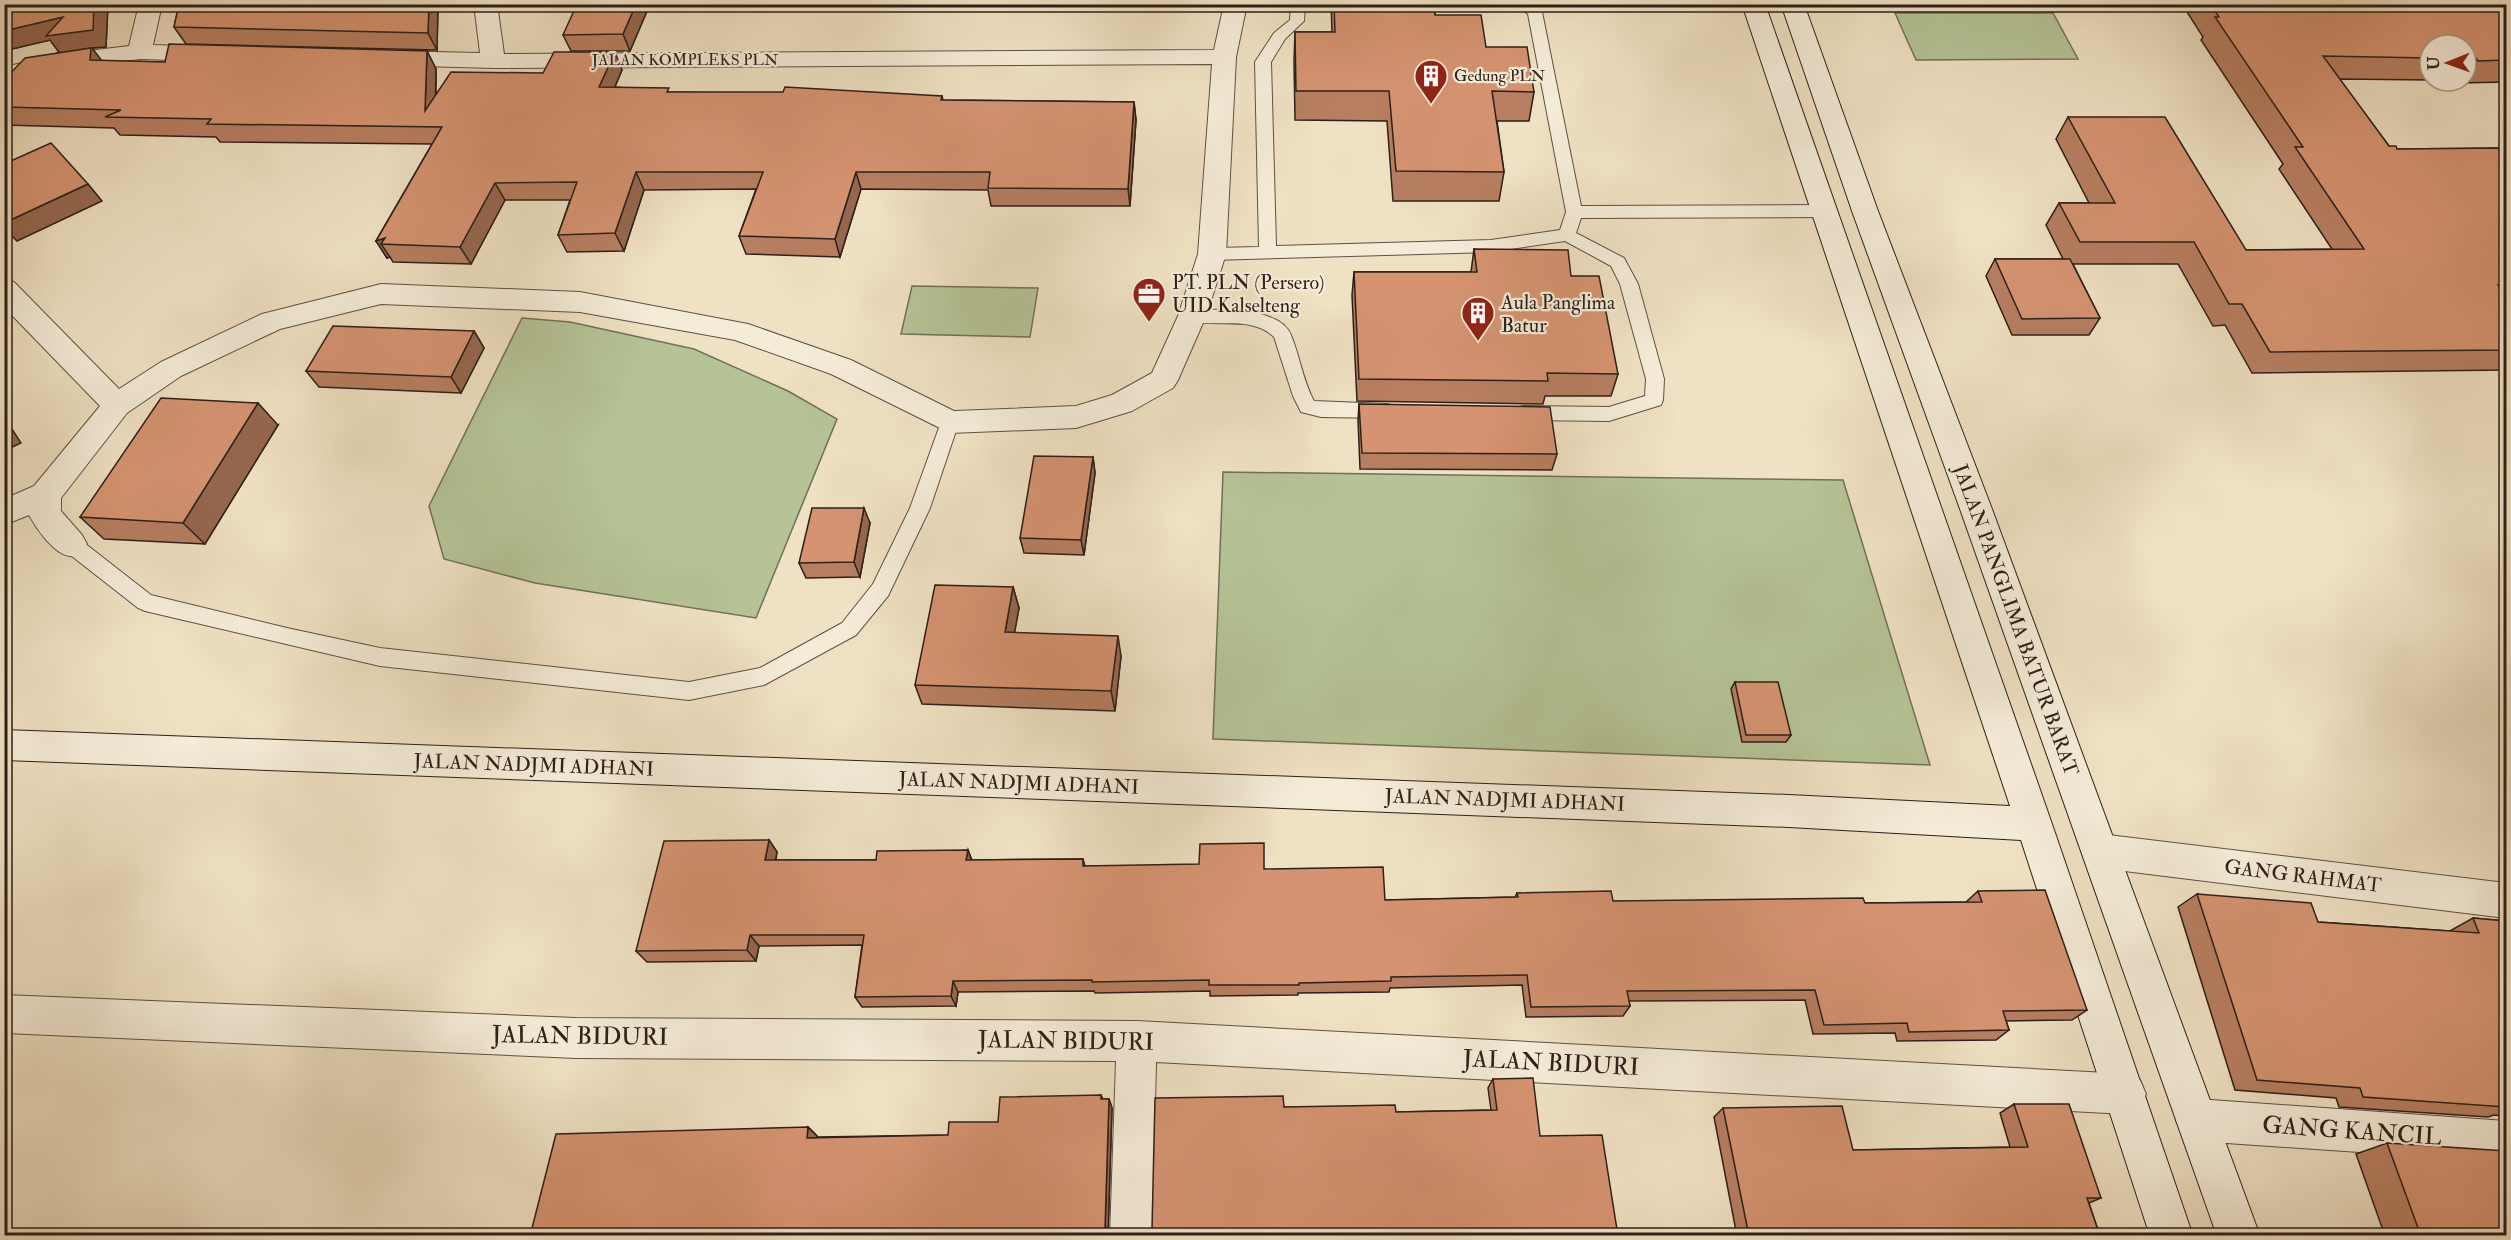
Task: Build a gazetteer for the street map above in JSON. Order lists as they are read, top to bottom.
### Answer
{
  "streets": {
    "street": [
      "JALAN KOMPLEKS PLN",
      "JALAN PANGLIMA BATUR BARAT",
      "JALAN NADJMI ADHANI",
      "GANG RAHMAT",
      "JALAN BIDURI",
      "GANG KANCIL"
    ]
  },
  "crossings": [
    ["JALAN PANGLIMA BATUR BARAT", "GANG RAHMAT"],
    ["JALAN PANGLIMA BATUR BARAT", "GANG KANCIL"]
  ],
  "places": {
    "building": ["Gedung PLN", "Aula Panglima Batur"],
    "office": ["PT. PLN (Persero) UID Kalselteng"]
  },
  "north": "left"
}
